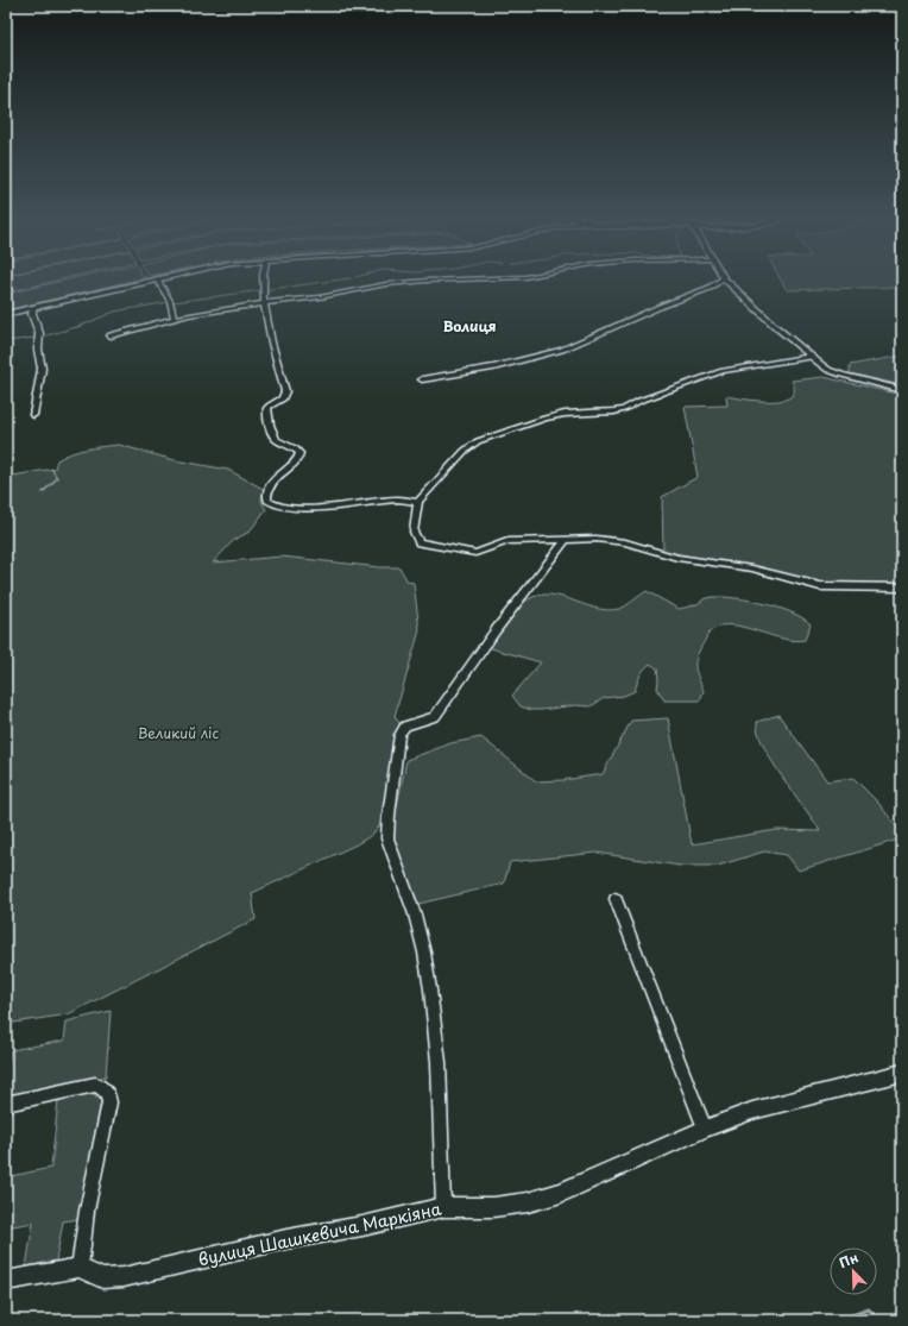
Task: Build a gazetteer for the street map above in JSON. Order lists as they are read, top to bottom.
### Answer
{
  "streets": {
    "street": ["вулиця Шашкевича Маркіяна"]
  },
  "districts": ["Волиця"],
  "parks": ["Великий ліс"],
  "north": "top left"
}
